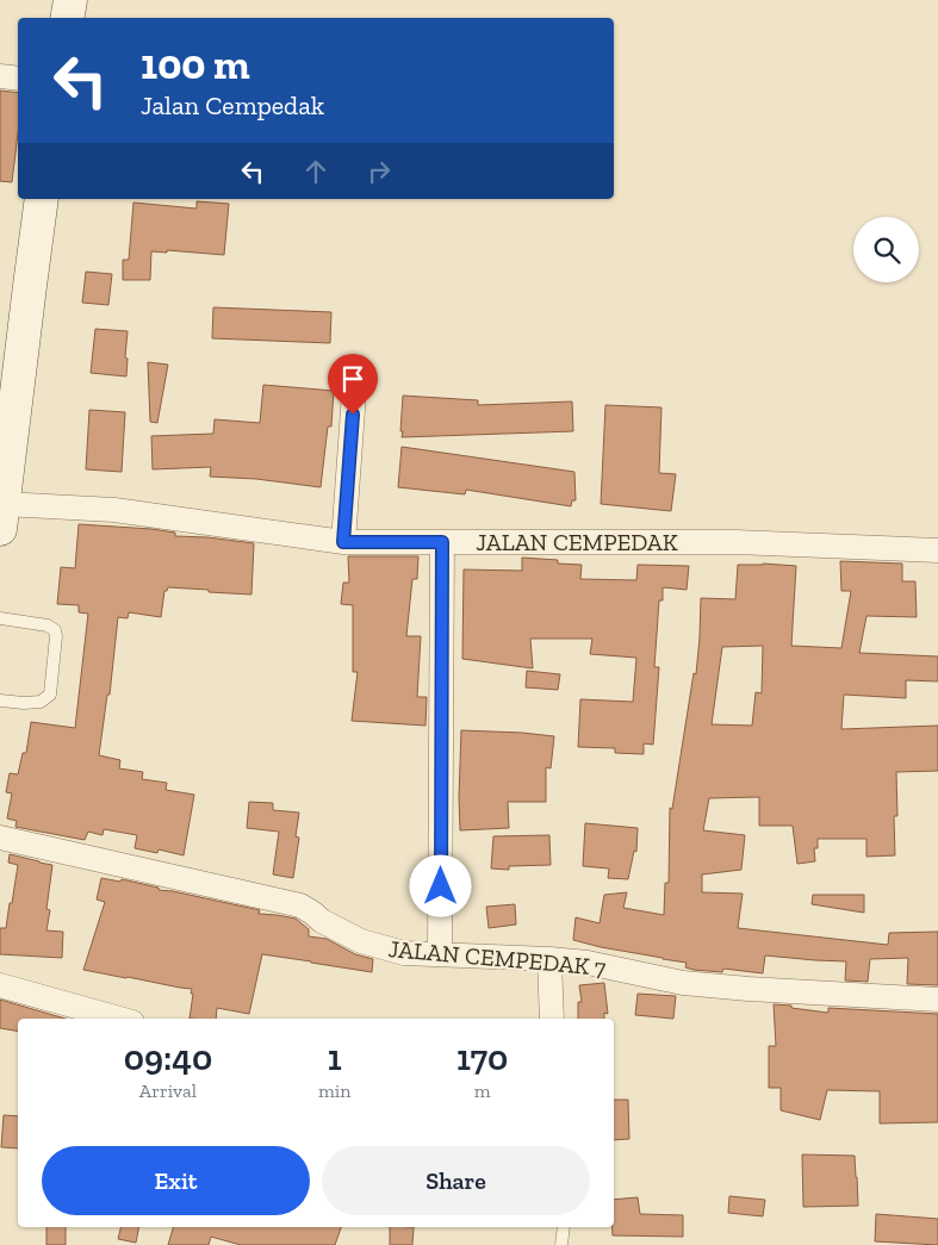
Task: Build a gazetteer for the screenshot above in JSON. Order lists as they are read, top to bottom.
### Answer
{
  "streets": {
    "street": ["JALAN CEMPEDAK", "JALAN CEMPEDAK 7"]
  },
  "page": {
    "turn": ["100 m", "Jalan Cempedak"],
    "eta": [
      "09:40",
      "Arrival",
      "1",
      "min",
      "170",
      "m"
    ],
    "buttons": ["Exit", "Share"]
  }
}
